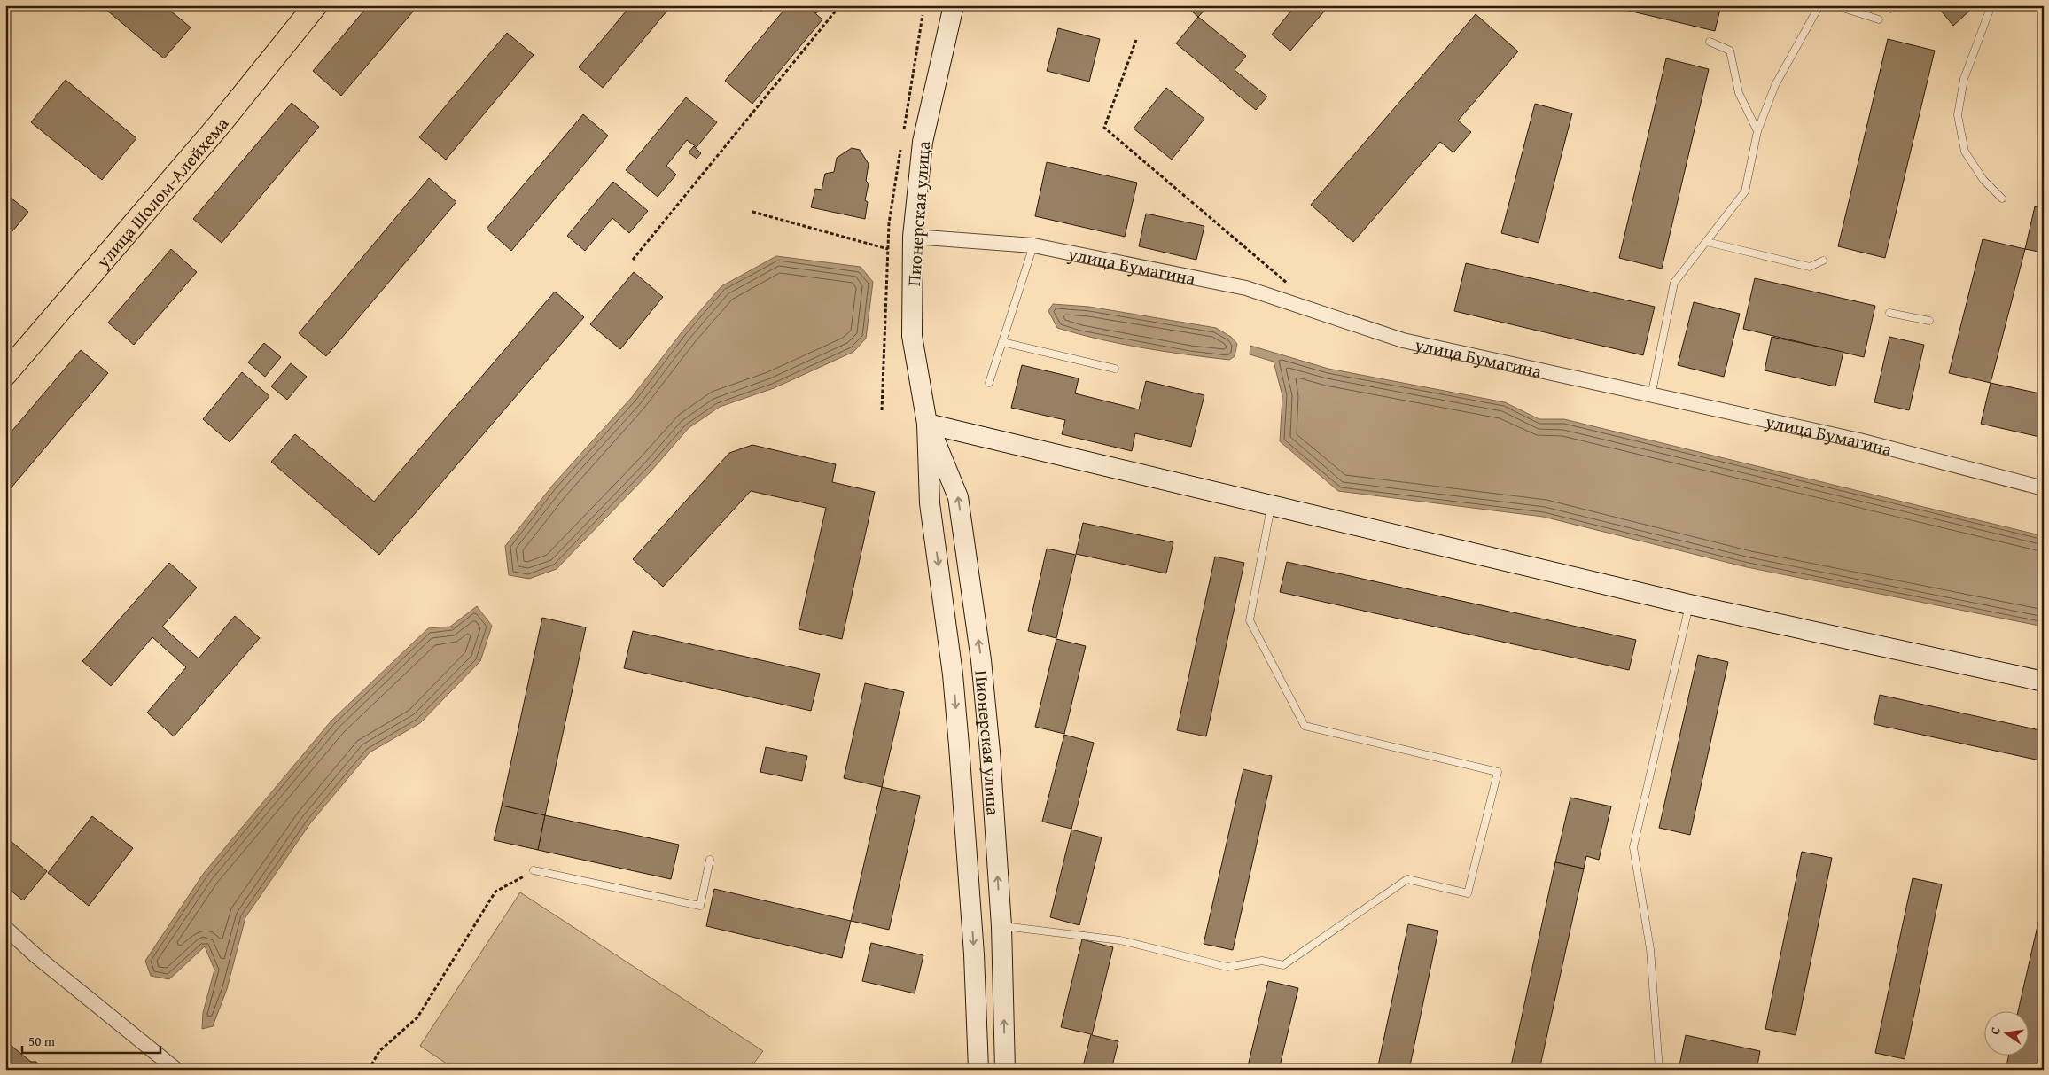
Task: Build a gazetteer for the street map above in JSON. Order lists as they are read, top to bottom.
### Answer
{
  "streets": {
    "main road": ["улица Шолом-Алейхема", "Пионерская улица"],
    "street": ["улица Бумагина"]
  },
  "crossings": [
    ["Пионерская улица", "улица Бумагина"]
  ],
  "scale_bar": "50 m",
  "north": "left"
}
